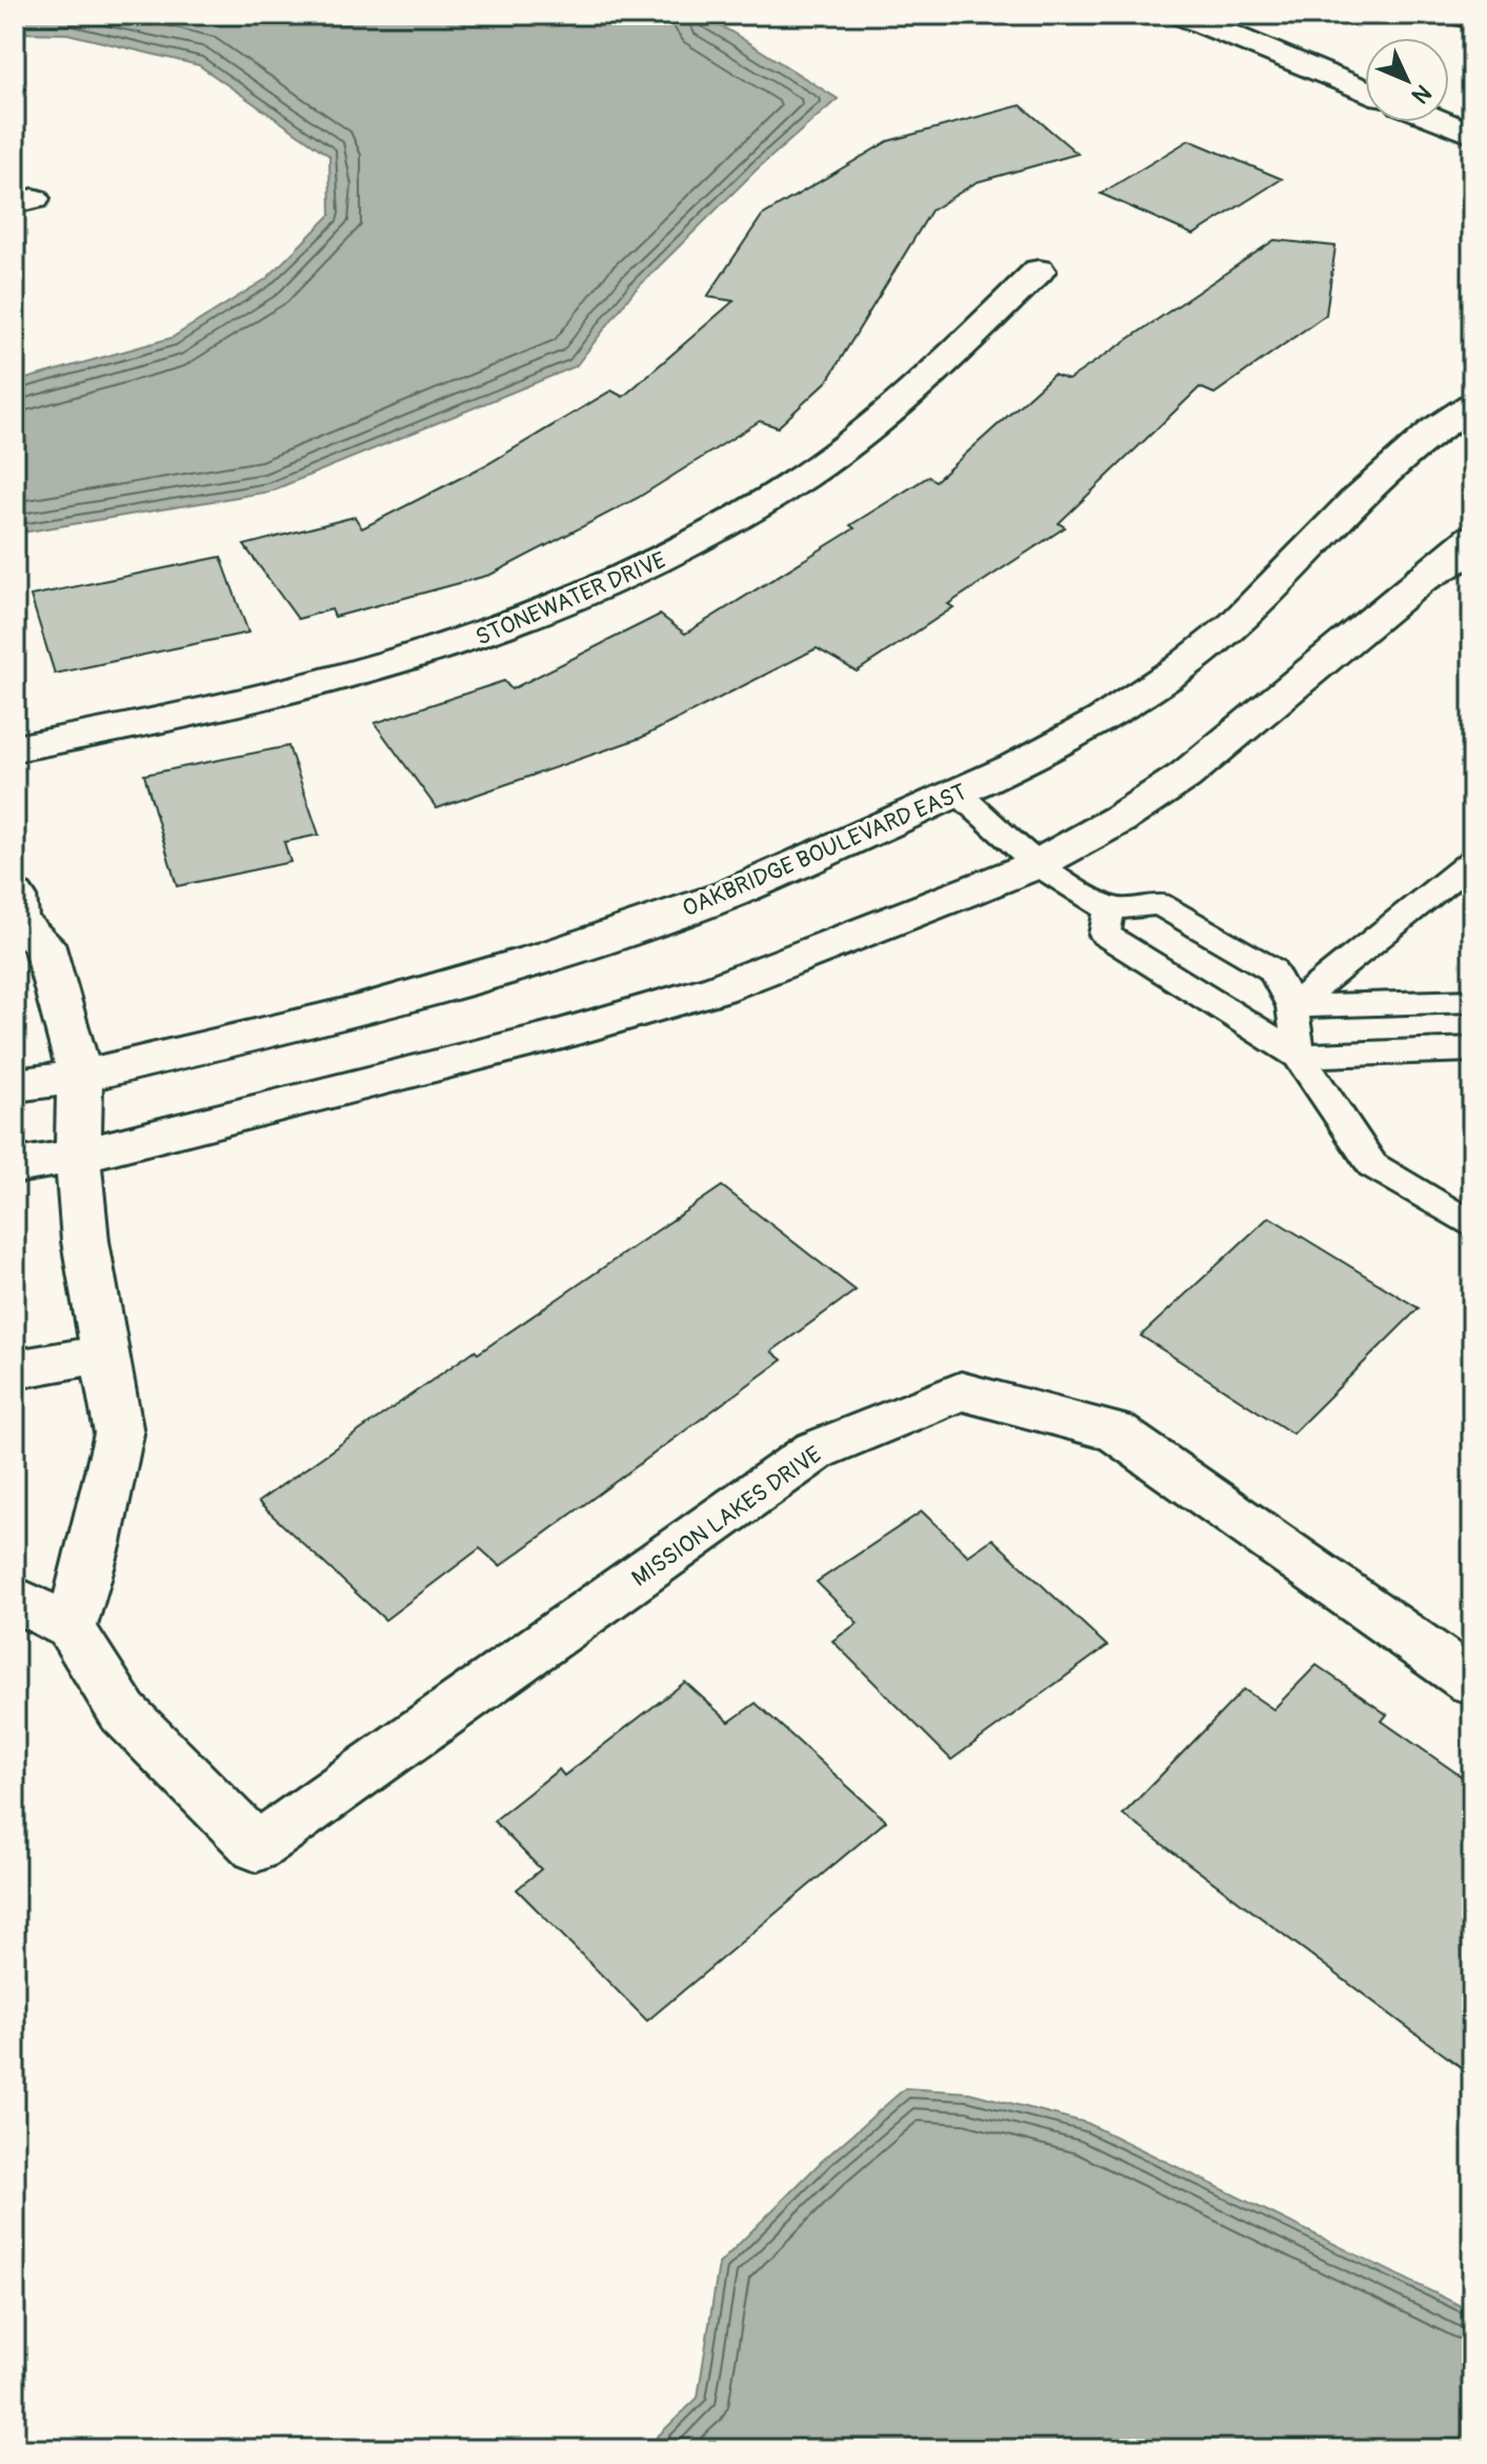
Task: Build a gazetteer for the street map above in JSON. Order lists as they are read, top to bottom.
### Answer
{
  "streets": {
    "street": ["STONEWATER DRIVE", "OAKBRIDGE BOULEVARD EAST", "MISSION LAKES DRIVE"]
  },
  "north": "bottom right"
}
